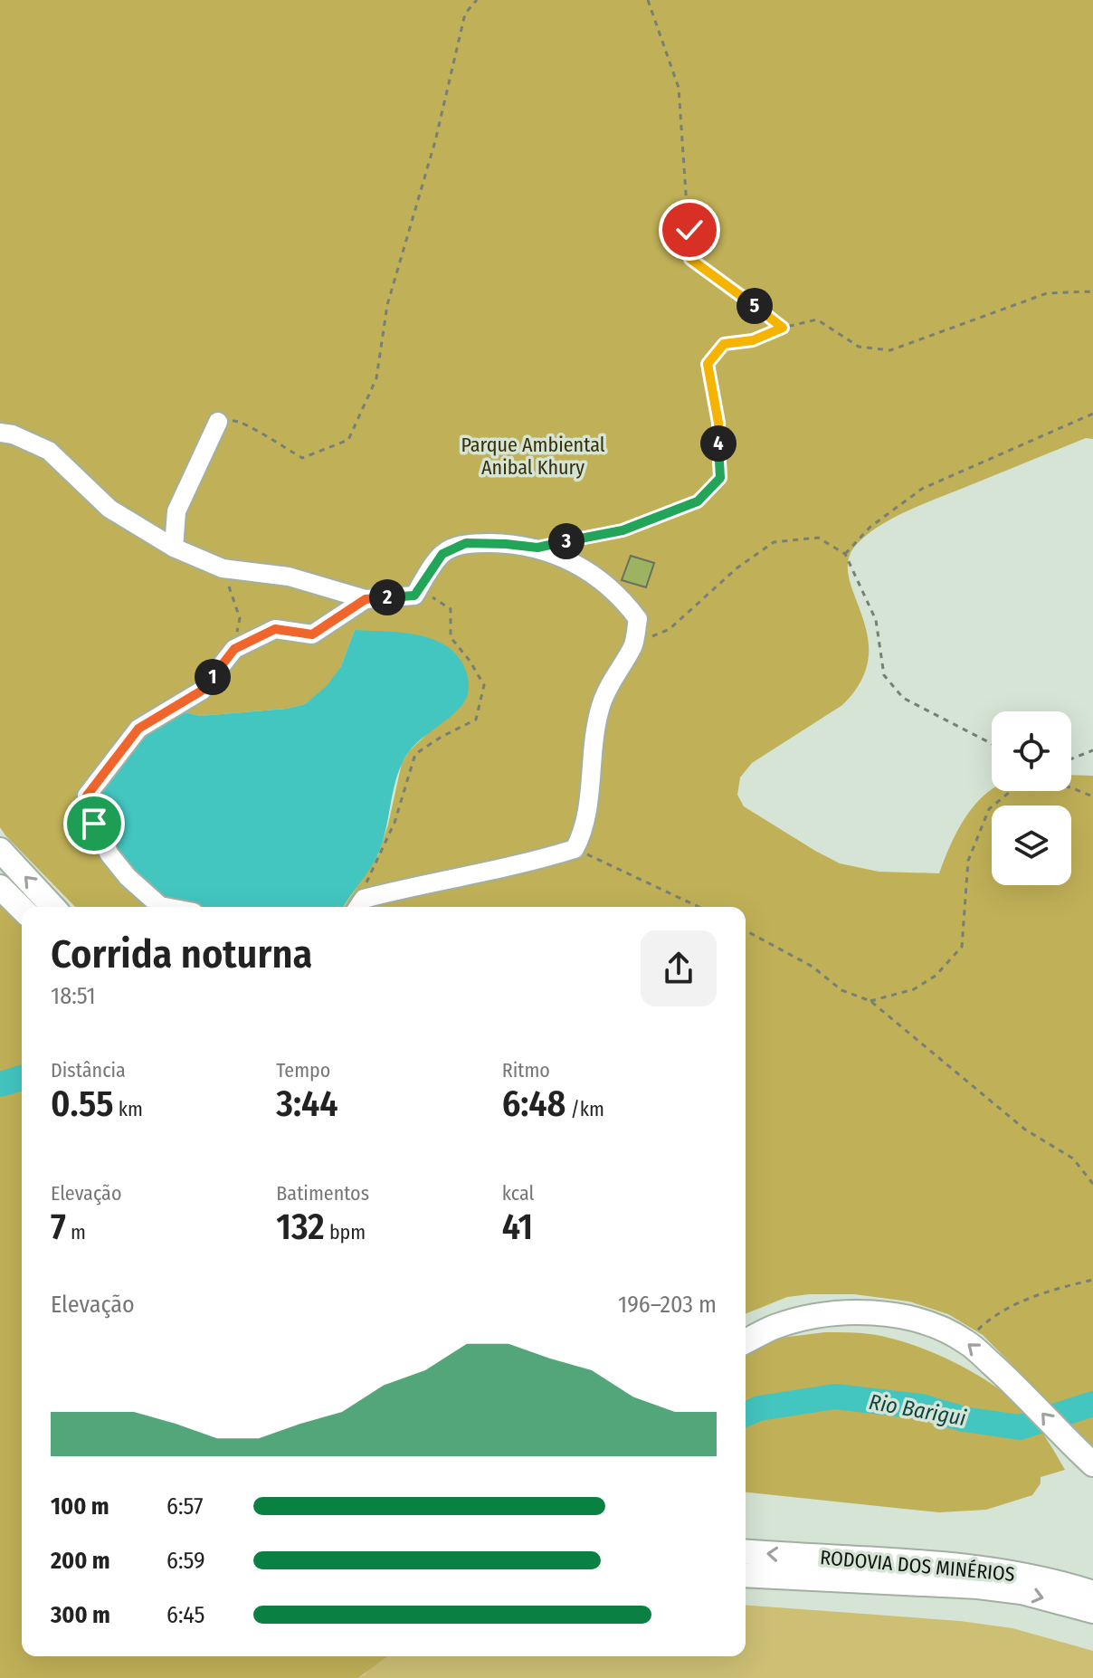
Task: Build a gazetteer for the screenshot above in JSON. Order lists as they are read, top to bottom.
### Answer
{
  "streets": {
    "main road": ["RODOVIA DOS MINÉRIOS"]
  },
  "water": ["Rio Barigui"],
  "parks": ["Parque Ambiental Anibal Khury"],
  "page": {
    "pins": [
      "5",
      "4",
      "3",
      "2",
      "1"
    ],
    "heading": ["Corrida noturna", "18:51"],
    "stats": [
      ["Distância", "0.55 km"],
      ["Tempo", "3:44"],
      ["Ritmo", "6:48 /km"],
      ["Elevação", "7 m"],
      ["Batimentos", "132 bpm"],
      ["kcal", "41"]
    ],
    "chart": ["Elevação", "196–203 m"],
    "list": [
      {
        "name": "100 m",
        "note": "6:57"
      },
      {
        "name": "200 m",
        "note": "6:59"
      },
      {
        "name": "300 m",
        "note": "6:45"
      }
    ]
  }
}
